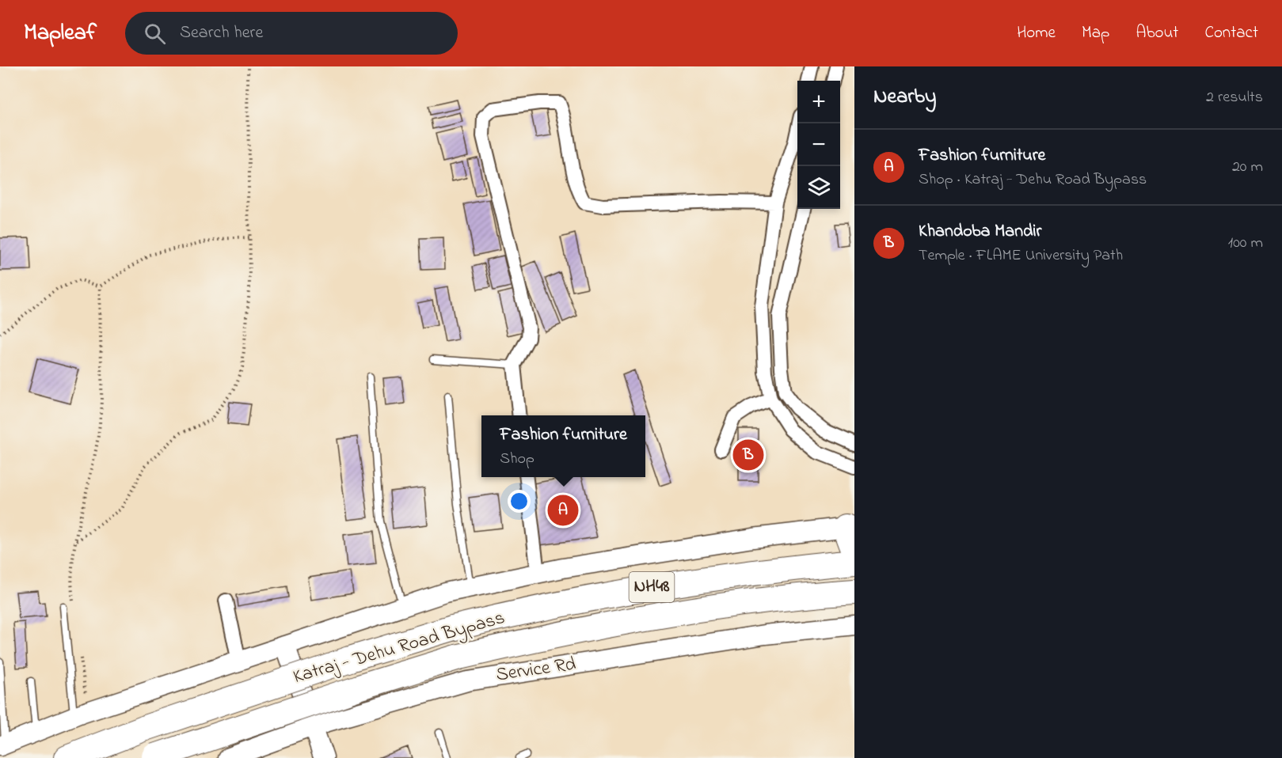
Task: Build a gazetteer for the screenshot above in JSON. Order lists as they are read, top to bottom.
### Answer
{
  "streets": {
    "highway": ["NH48", "Katraj - Dehu Road Bypass"],
    "street": ["Service Rd"]
  },
  "page": {
    "header": "Mapleaf",
    "search": "Search here",
    "nav": [
      "Home",
      "Map",
      "About",
      "Contact"
    ],
    "heading": ["Nearby", "2 results"],
    "map_buttons": ["+", "−"],
    "list": [
      {
        "mark": "A",
        "name": "Fashion furniture",
        "note": "Shop · Katraj - Dehu Road Bypass",
        "value": "20 m"
      },
      {
        "mark": "B",
        "name": "Khandoba Mandir",
        "note": "Temple · FLAME University Path",
        "value": "100 m"
      }
    ],
    "popup": ["Fashion furniture", "Shop"],
    "pins": ["B", "A"]
  }
}
